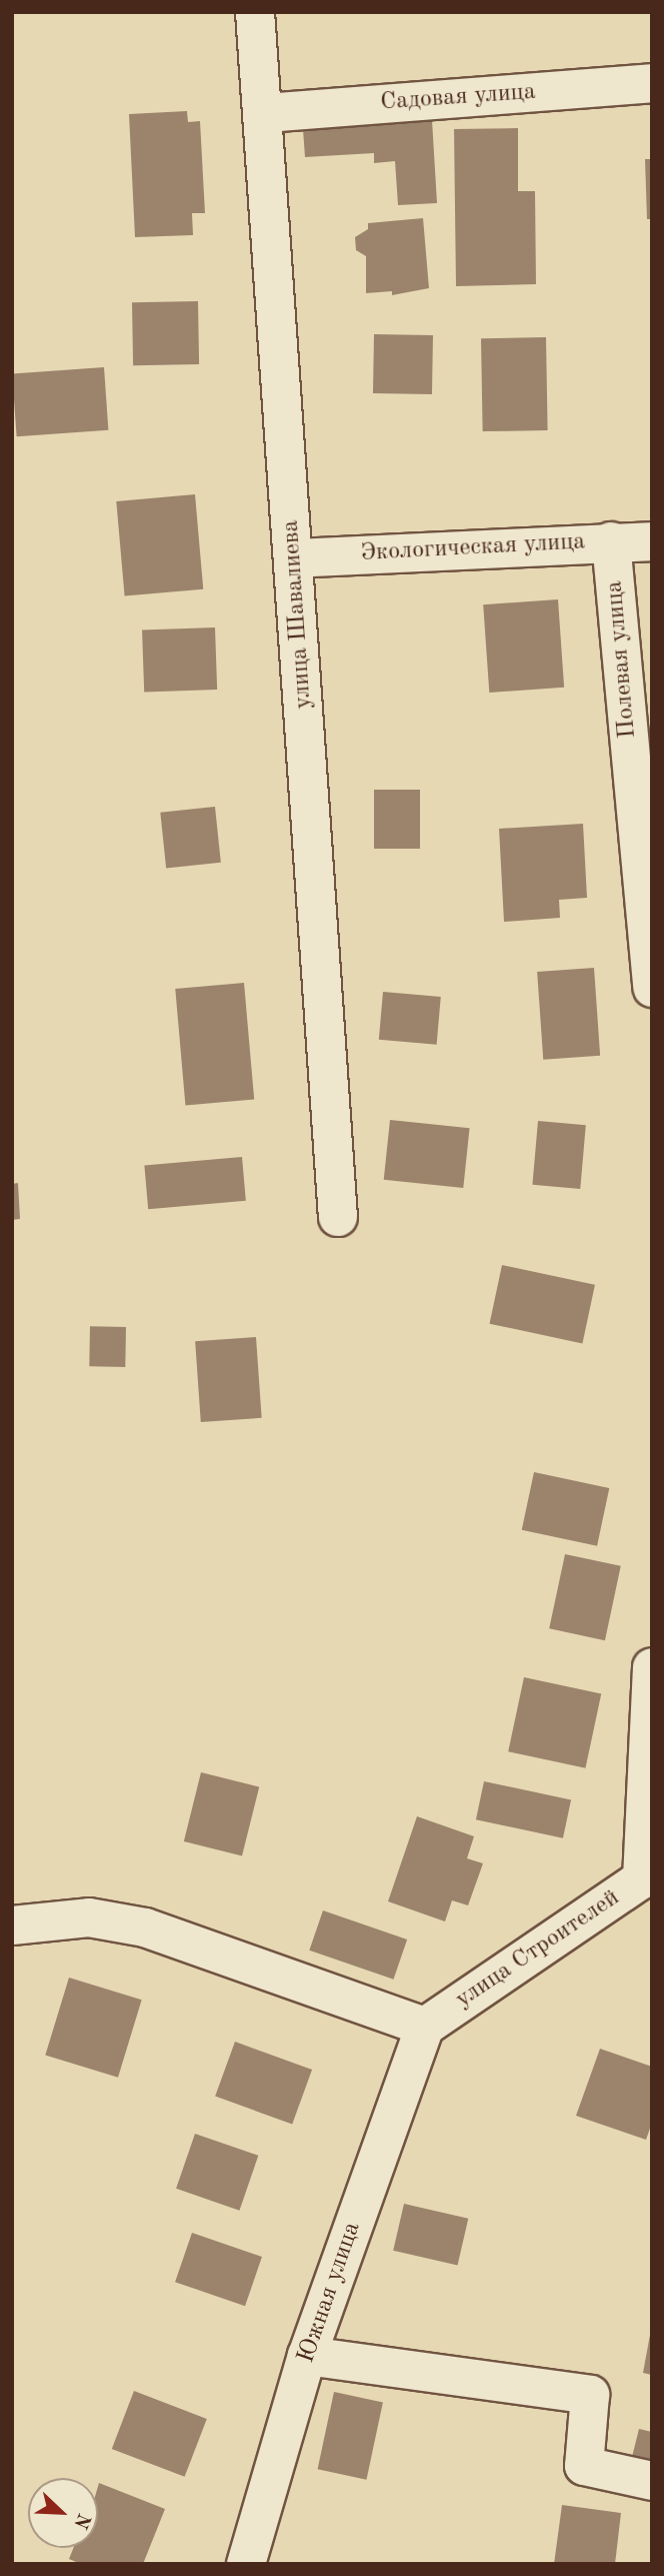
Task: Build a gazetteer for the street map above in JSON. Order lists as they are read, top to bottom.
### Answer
{
  "streets": {
    "street": [
      "Садовая улица",
      "Экологическая улица",
      "улица Шавалиева",
      "Полевая улица",
      "улица Строителей",
      "Южная улица"
    ]
  },
  "crossings": [
    ["Садовая улица", "улица Шавалиева"],
    ["Экологическая улица", "улица Шавалиева"],
    ["Экологическая улица", "Полевая улица"],
    ["улица Строителей", "Южная улица"]
  ],
  "north": "bottom right"
}
